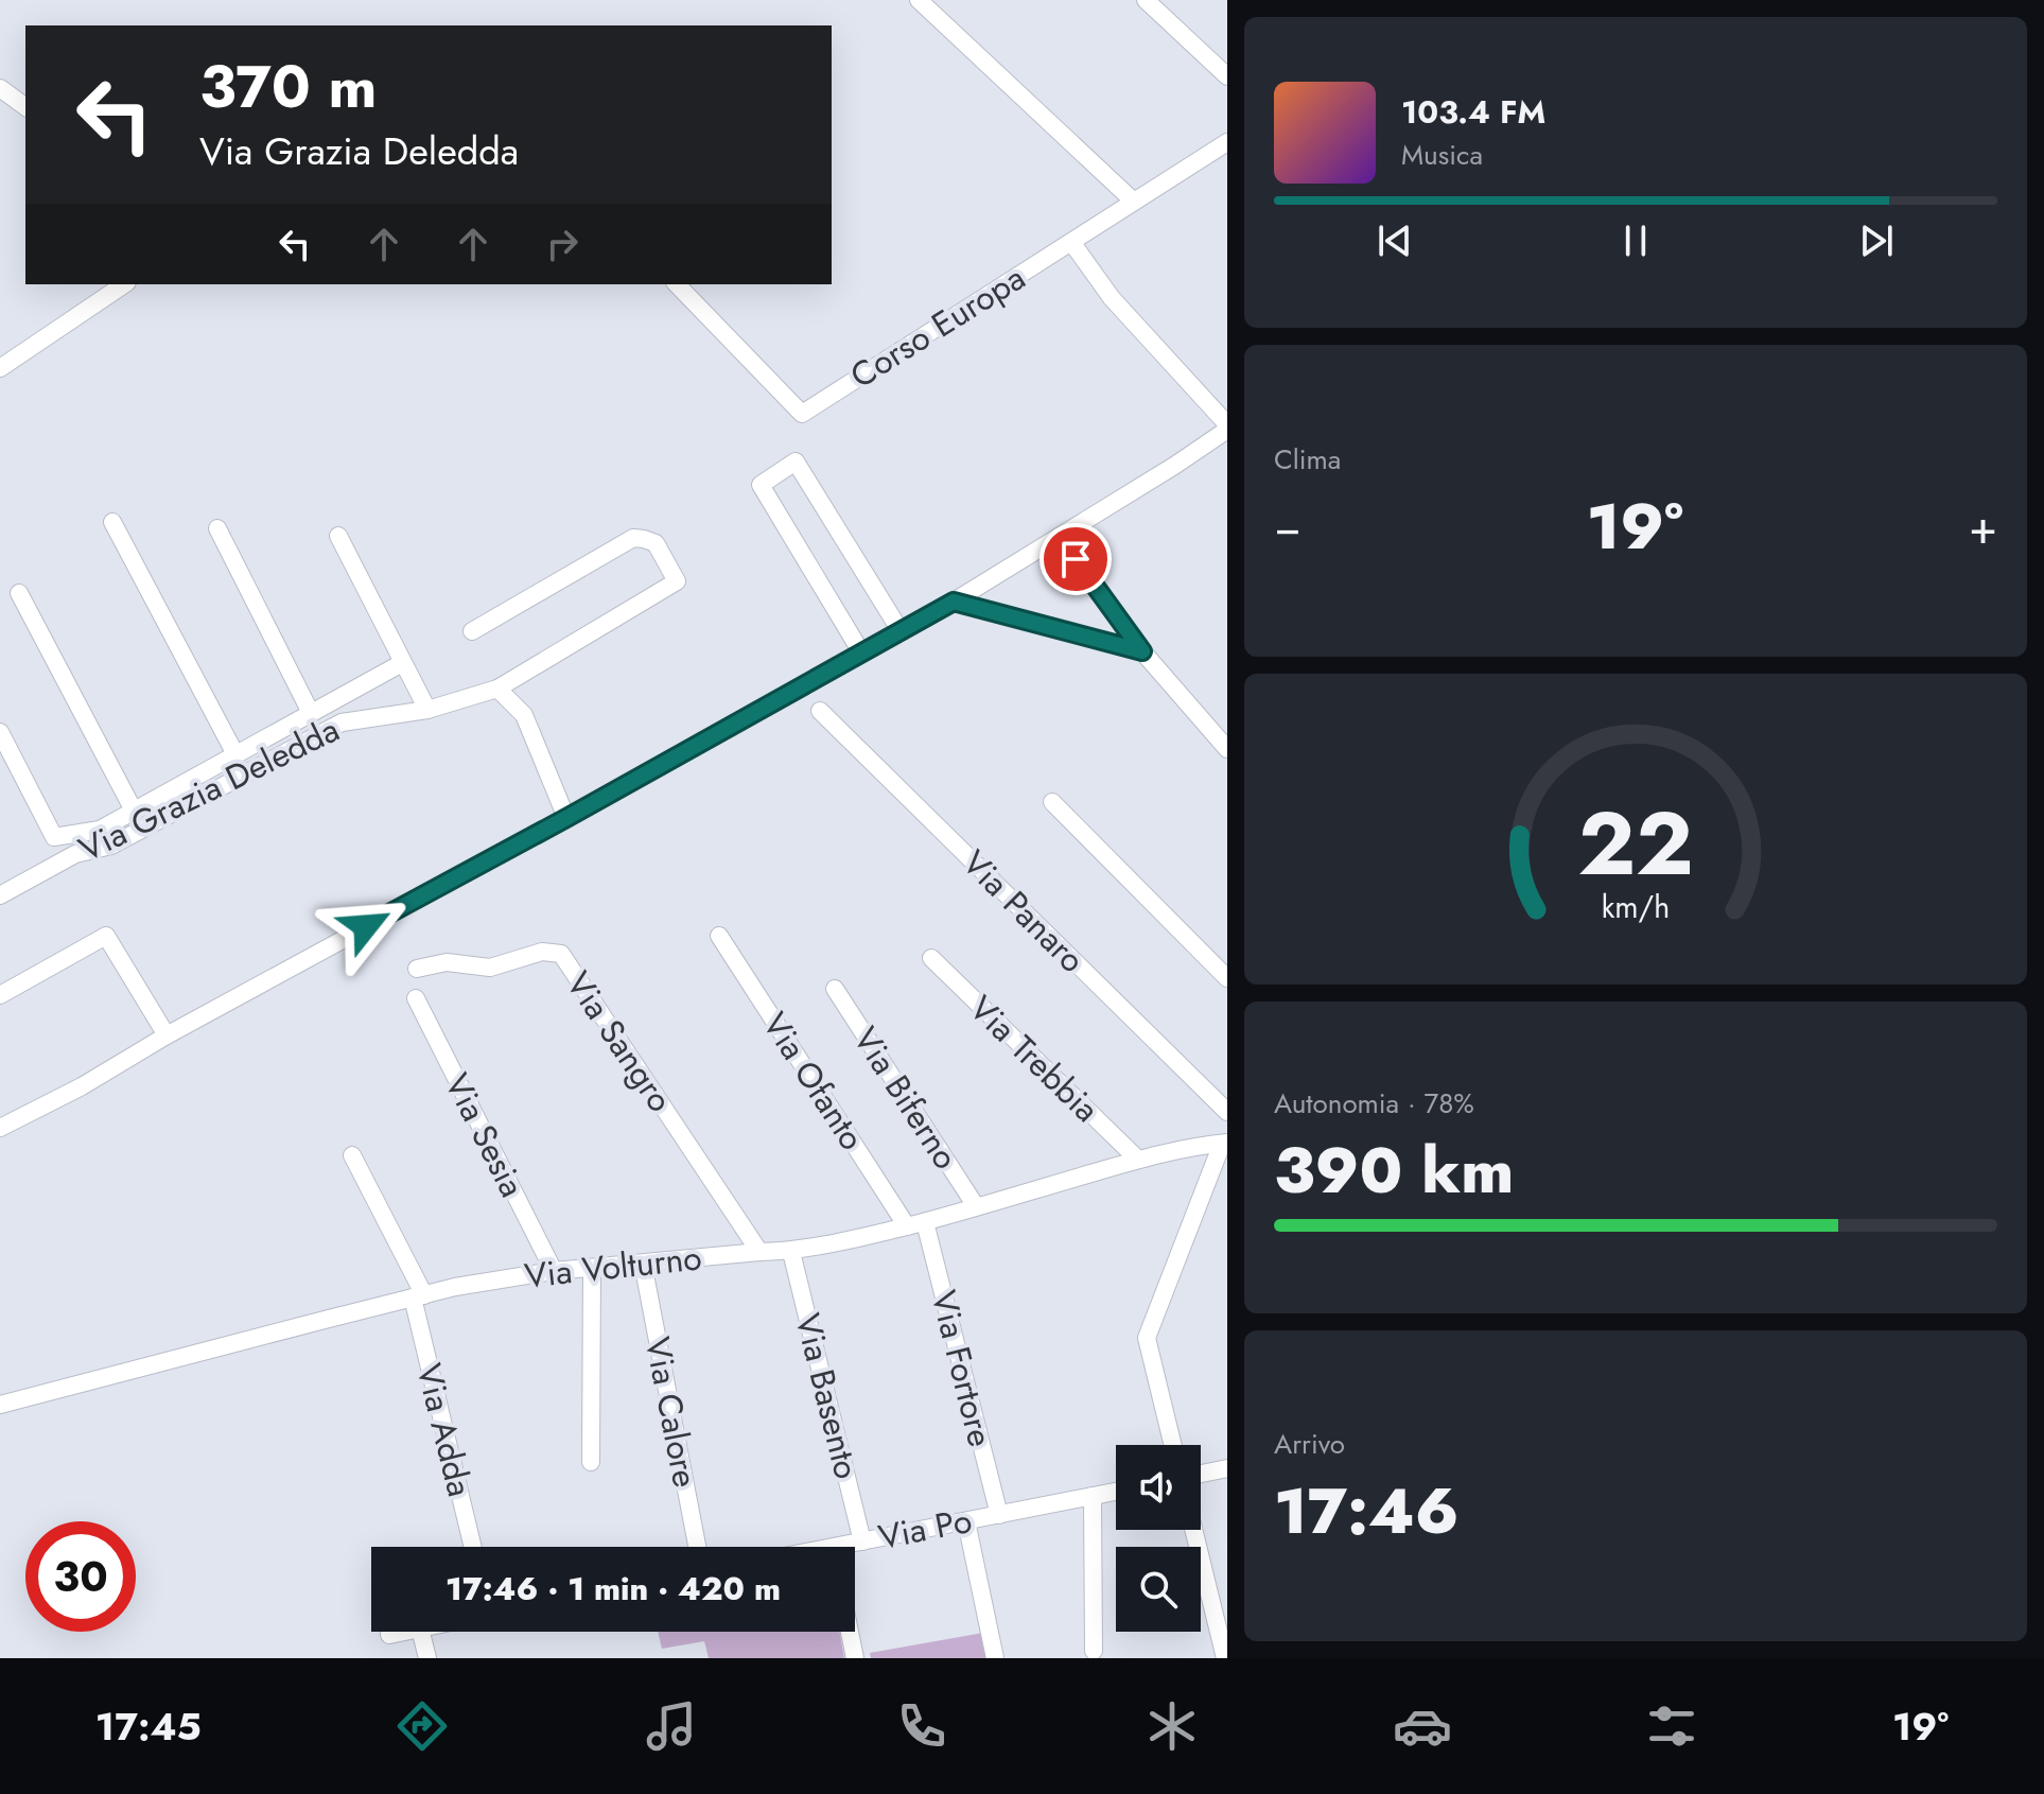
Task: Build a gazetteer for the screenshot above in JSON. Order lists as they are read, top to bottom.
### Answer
{
  "streets": {
    "street": [
      "Corso Europa",
      "Via Grazia Deledda",
      "Via Panaro",
      "Via Sangro",
      "Via Trebbia",
      "Via Ofanto",
      "Via Biferno",
      "Via Sesia",
      "Via Volturno",
      "Via Fortore",
      "Via Basento",
      "Via Calore",
      "Via Adda",
      "Via Po"
    ]
  },
  "crossings": [
    ["Via Sangro", "Via Volturno"],
    ["Via Trebbia", "Via Volturno"],
    ["Via Ofanto", "Via Volturno"],
    ["Via Biferno", "Via Volturno"],
    ["Via Sesia", "Via Volturno"],
    ["Via Volturno", "Via Fortore"],
    ["Via Volturno", "Via Basento"],
    ["Via Volturno", "Via Calore"],
    ["Via Volturno", "Via Adda"],
    ["Via Fortore", "Via Po"],
    ["Via Basento", "Via Po"]
  ],
  "page": {
    "turn": ["370 m", "Via Grazia Deledda"],
    "song": ["103.4 FM", "Musica"],
    "tile": [
      "Clima",
      ["Autonomia · 78%", "390 km"],
      ["Arrivo", "17:46"]
    ],
    "heat": ["−", "19°", "+"],
    "limit": "30",
    "trip": "17:46 · 1 min · 420 m",
    "tabs": ["17:45", "19°"],
    "gauge": ["22", "km/h"]
  }
}
